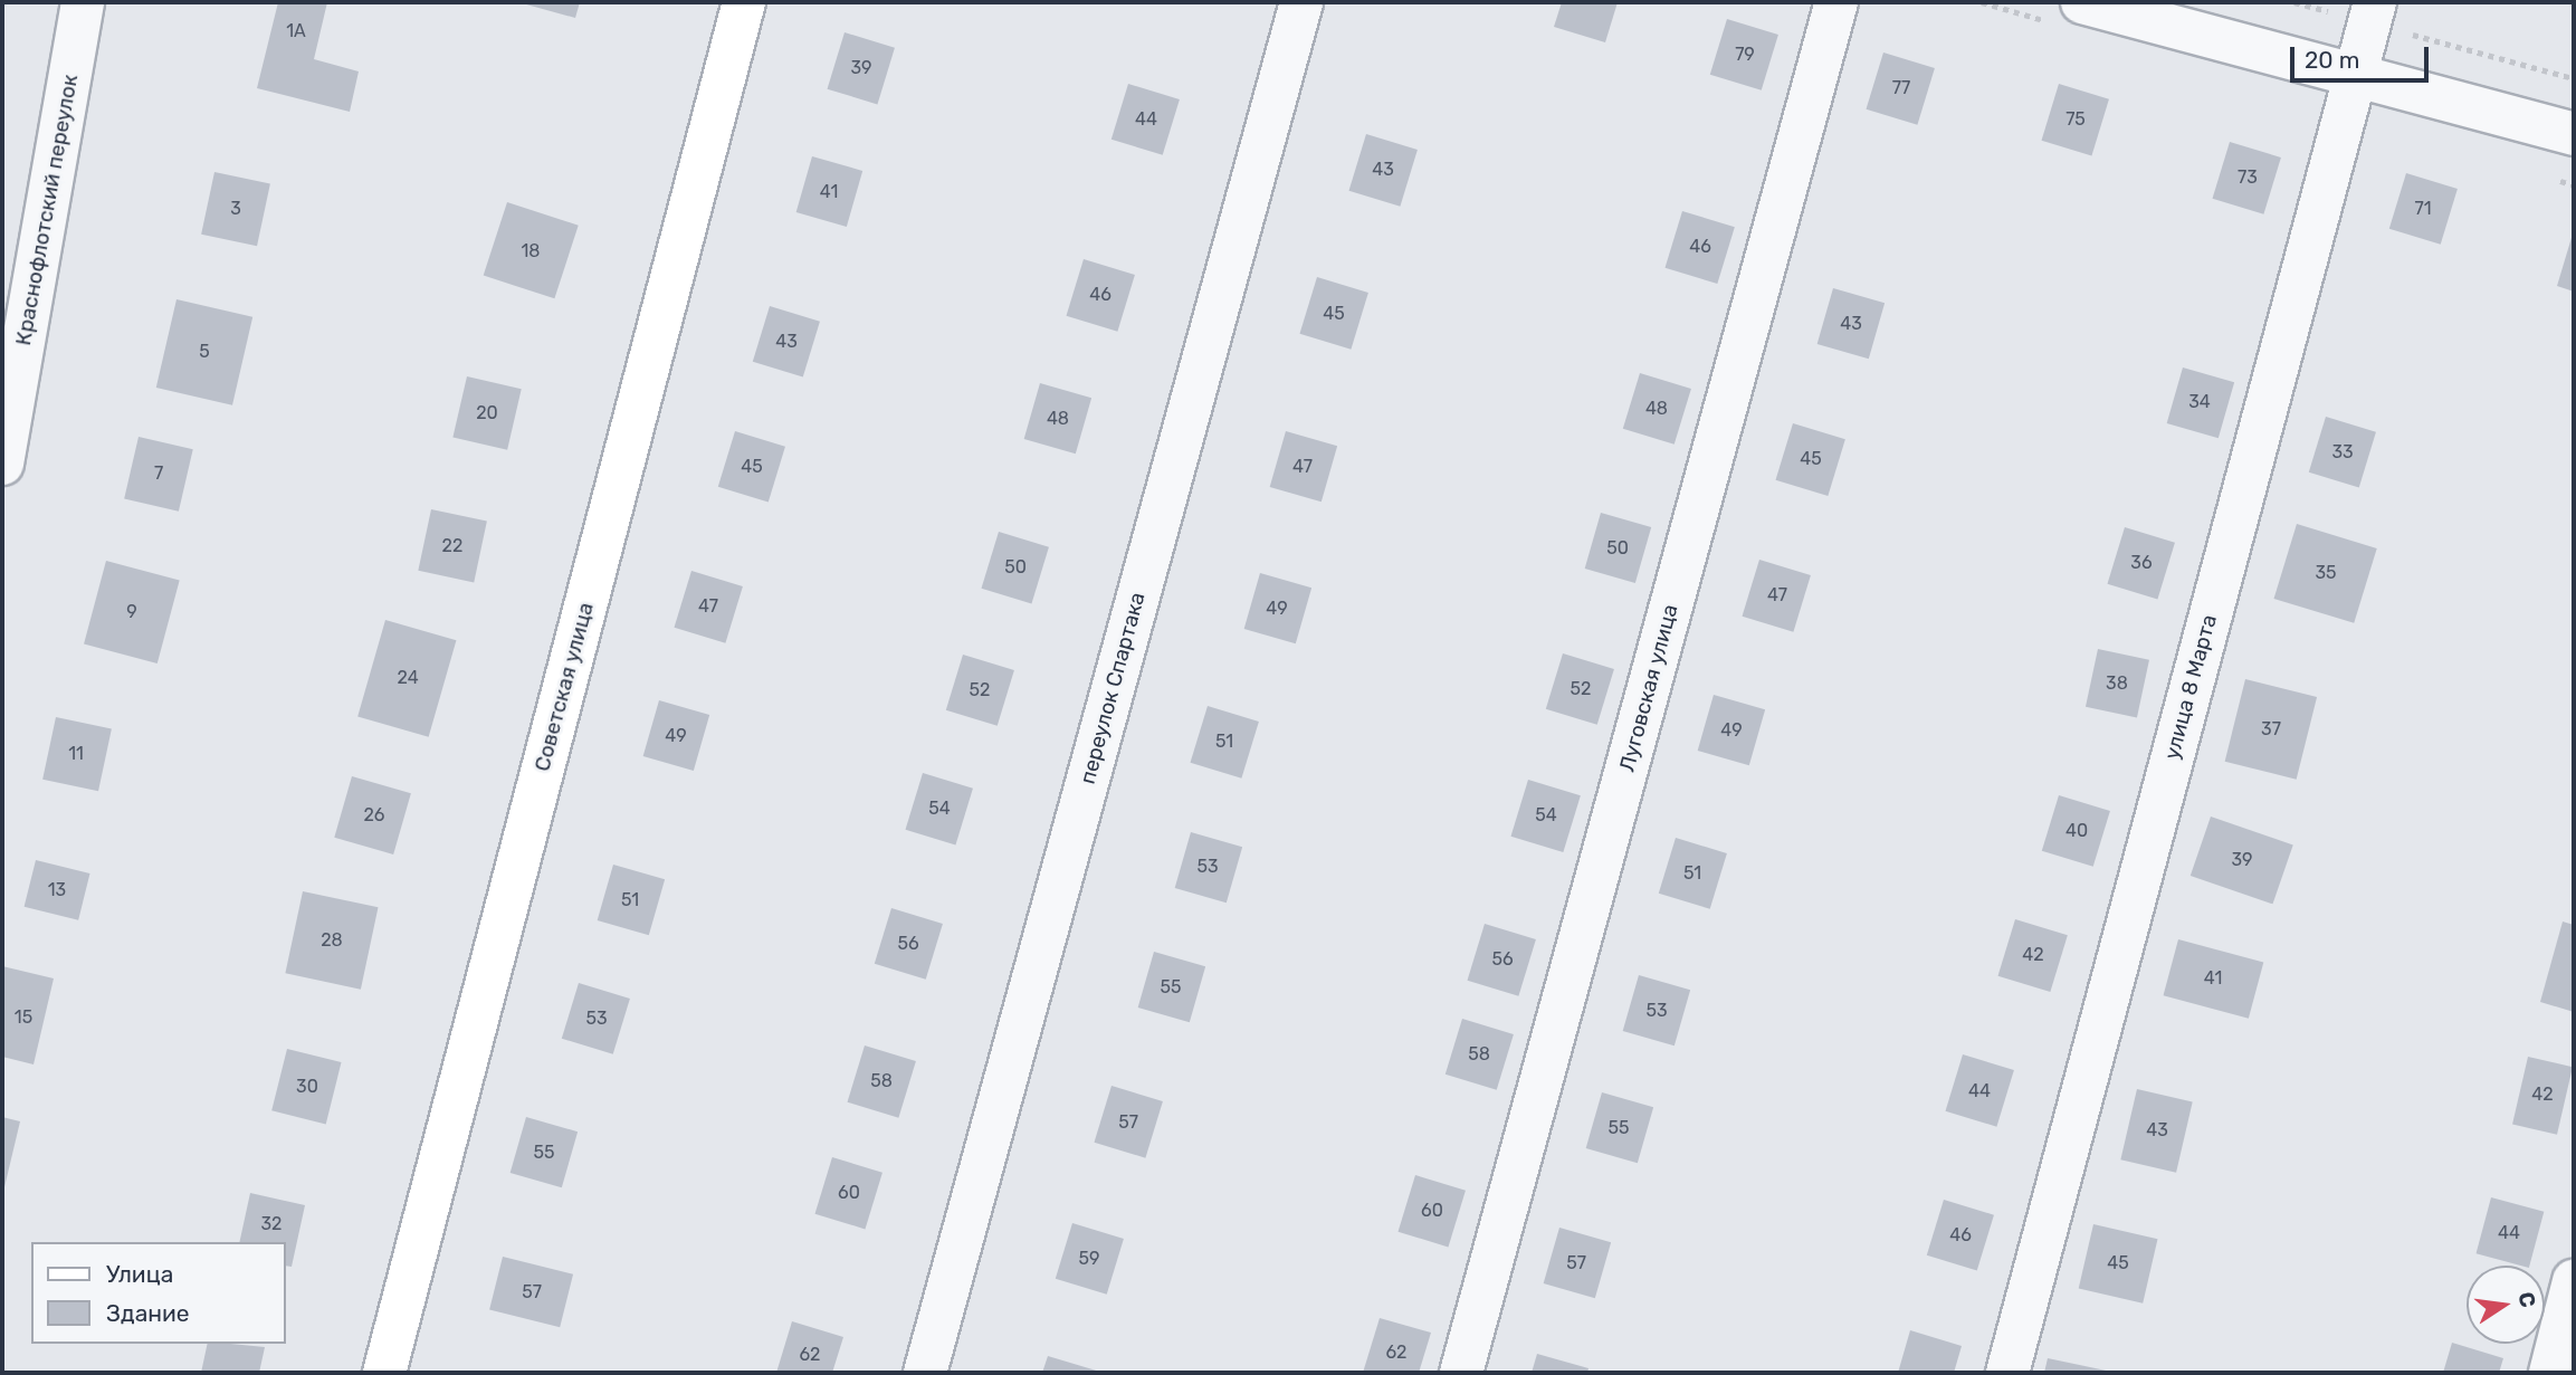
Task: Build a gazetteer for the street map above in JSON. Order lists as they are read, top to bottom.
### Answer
{
  "streets": {
    "street": [
      "Краснофлотский переулок",
      "Советская улица",
      "улица 8 Марта",
      "переулок Спартака",
      "Луговская улица"
    ]
  },
  "house_numbers": [
    "1А",
    "79",
    "39",
    "77",
    "44",
    "75",
    "43",
    "73",
    "41",
    "3",
    "71",
    "46",
    "18",
    "46",
    "45",
    "43",
    "43",
    "5",
    "34",
    "48",
    "20",
    "48",
    "33",
    "45",
    "45",
    "47",
    "7",
    "22",
    "50",
    "36",
    "50",
    "35",
    "47",
    "47",
    "49",
    "9",
    "24",
    "38",
    "52",
    "52",
    "37",
    "49",
    "49",
    "51",
    "11",
    "54",
    "26",
    "54",
    "40",
    "39",
    "53",
    "51",
    "13",
    "51",
    "28",
    "56",
    "42",
    "56",
    "41",
    "55",
    "53",
    "15",
    "53",
    "58",
    "58",
    "30",
    "44",
    "42",
    "57",
    "55",
    "43",
    "55",
    "60",
    "60",
    "32",
    "44",
    "46",
    "59",
    "57",
    "45",
    "57",
    "62",
    "62"
  ],
  "legend": ["Улица", "Здание"],
  "scale_bar": "20 m",
  "north": "right"
}
